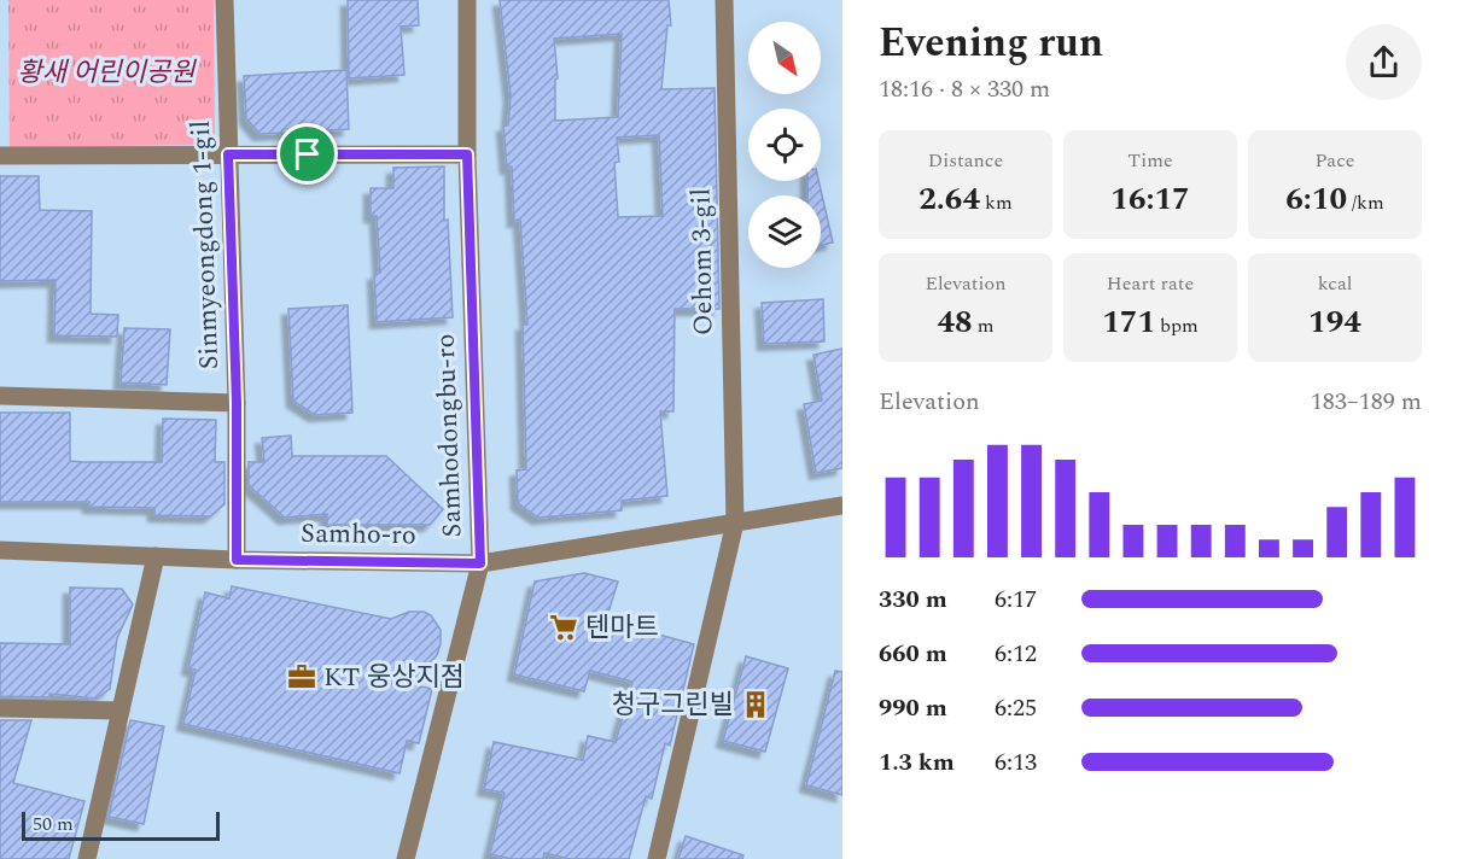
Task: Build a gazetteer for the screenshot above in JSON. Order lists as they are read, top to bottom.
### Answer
{
  "streets": {
    "street": [
      "Sinmyeongdong 1-gil",
      "Oehom 3-gil",
      "Samhodongbu-ro",
      "Samho-ro"
    ]
  },
  "crossings": [
    ["Sinmyeongdong 1-gil", "Samho-ro"],
    ["Oehom 3-gil", "Samho-ro"],
    ["Samhodongbu-ro", "Samho-ro"]
  ],
  "parks": ["황새 어린이공원"],
  "places": {
    "supermarket": ["텐마트"],
    "office": ["KT 웅상지점"],
    "building": ["청구그린빌"]
  },
  "scale_bar": "50 m",
  "north": "bottom right",
  "page": {
    "heading": ["Evening run", "18:16 · 8 × 330 m"],
    "stats": [
      ["Distance", "2.64 km"],
      ["Time", "16:17"],
      ["Pace", "6:10 /km"],
      ["Elevation", "48 m"],
      ["Heart rate", "171 bpm"],
      ["kcal", "194"]
    ],
    "chart": ["Elevation", "183–189 m"],
    "list": [
      {
        "name": "330 m",
        "note": "6:17"
      },
      {
        "name": "660 m",
        "note": "6:12"
      },
      {
        "name": "990 m",
        "note": "6:25"
      },
      {
        "name": "1.3 km",
        "note": "6:13"
      }
    ],
    "scale": "50 m"
  }
}
